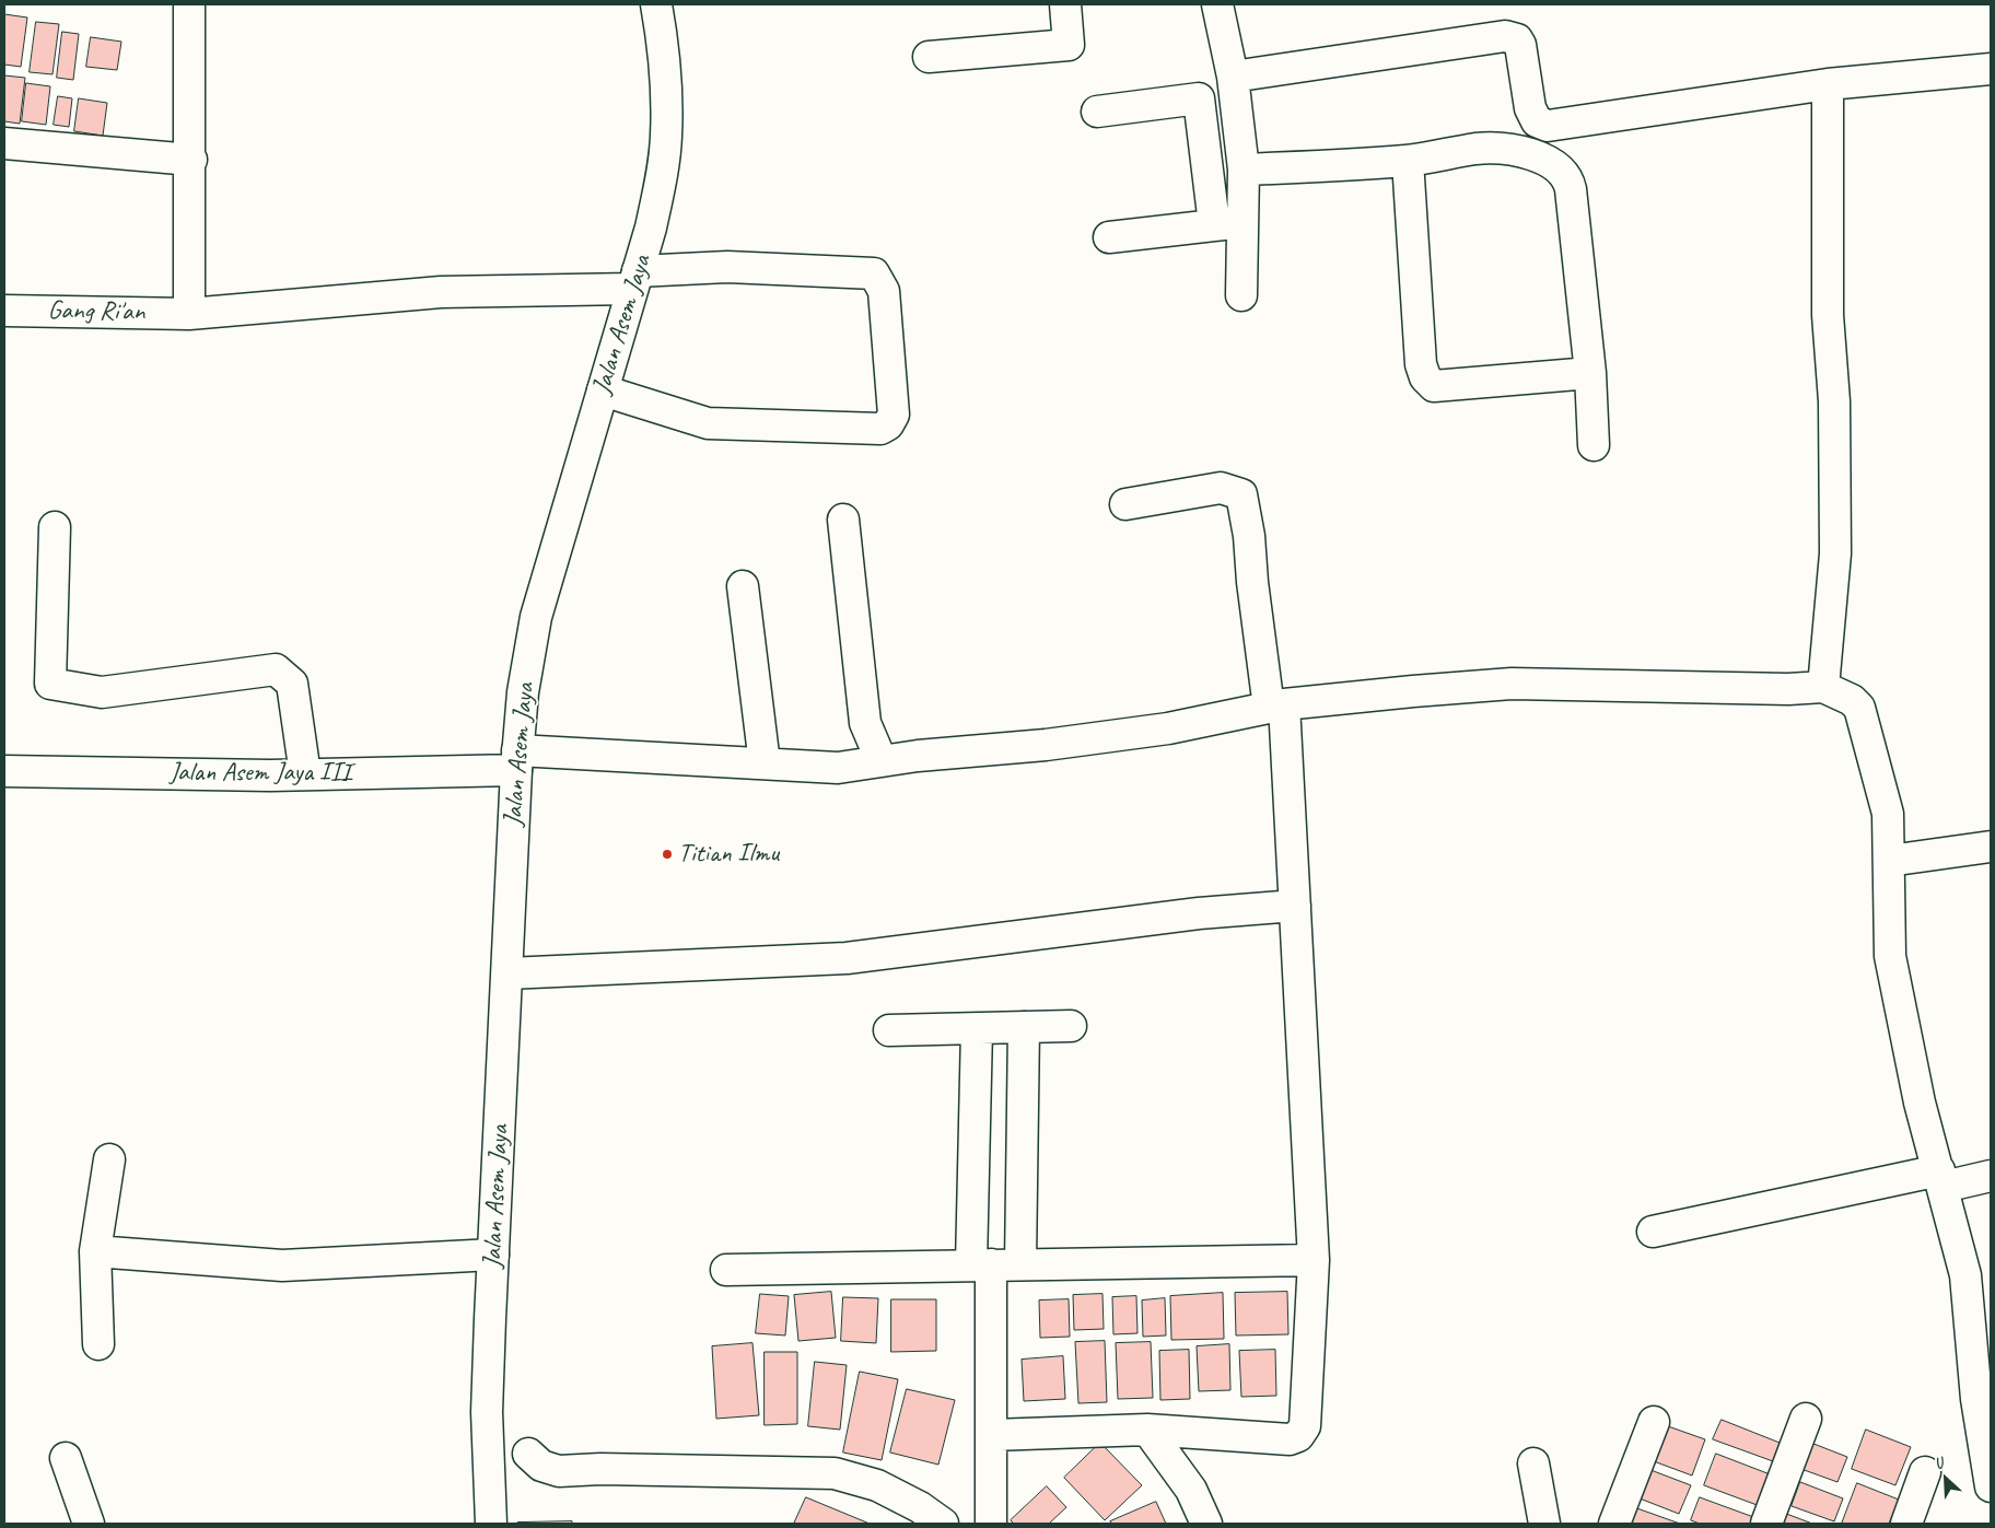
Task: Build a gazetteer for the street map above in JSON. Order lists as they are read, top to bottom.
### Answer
{
  "streets": {
    "street": ["Gang Ri'an", "Jalan Asem Jaya", "Jalan Asem Jaya III"]
  },
  "crossings": [
    ["Gang Ri'an", "Jalan Asem Jaya"],
    ["Jalan Asem Jaya", "Jalan Asem Jaya III"]
  ],
  "places": ["Titian Ilmu"],
  "north": "top left"
}
